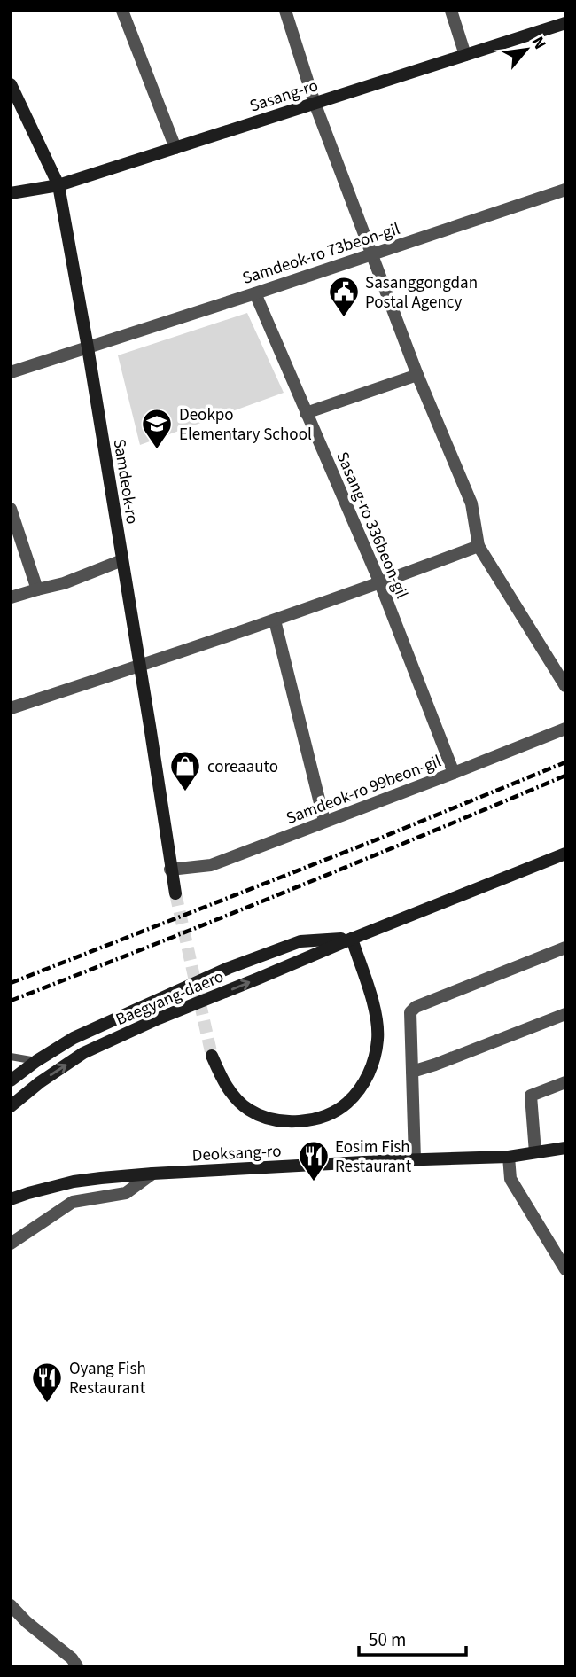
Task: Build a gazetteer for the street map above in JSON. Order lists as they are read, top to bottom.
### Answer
{
  "streets": {
    "main road": [
      "Sasang-ro",
      "Samdeok-ro",
      "Baegyang-daero",
      "Deoksang-ro"
    ],
    "street": ["Samdeok-ro 73beon-gil", "Sasang-ro 336beon-gil", "Samdeok-ro 99beon-gil"]
  },
  "crossings": [
    ["Sasang-ro", "Samdeok-ro"],
    ["Samdeok-ro 73beon-gil", "Samdeok-ro"],
    ["Samdeok-ro 73beon-gil", "Sasang-ro 336beon-gil"],
    ["Samdeok-ro", "Samdeok-ro 99beon-gil"],
    ["Sasang-ro 336beon-gil", "Samdeok-ro 99beon-gil"]
  ],
  "places": {
    "public building": ["Sasanggongdan Postal Agency"],
    "school or university": ["Deokpo Elementary School"],
    "shop": ["coreaauto"],
    "restaurant": ["Eosim Fish Restaurant", "Oyang Fish Restaurant"]
  },
  "scale_bar": "50 m",
  "north": "top right"
}
